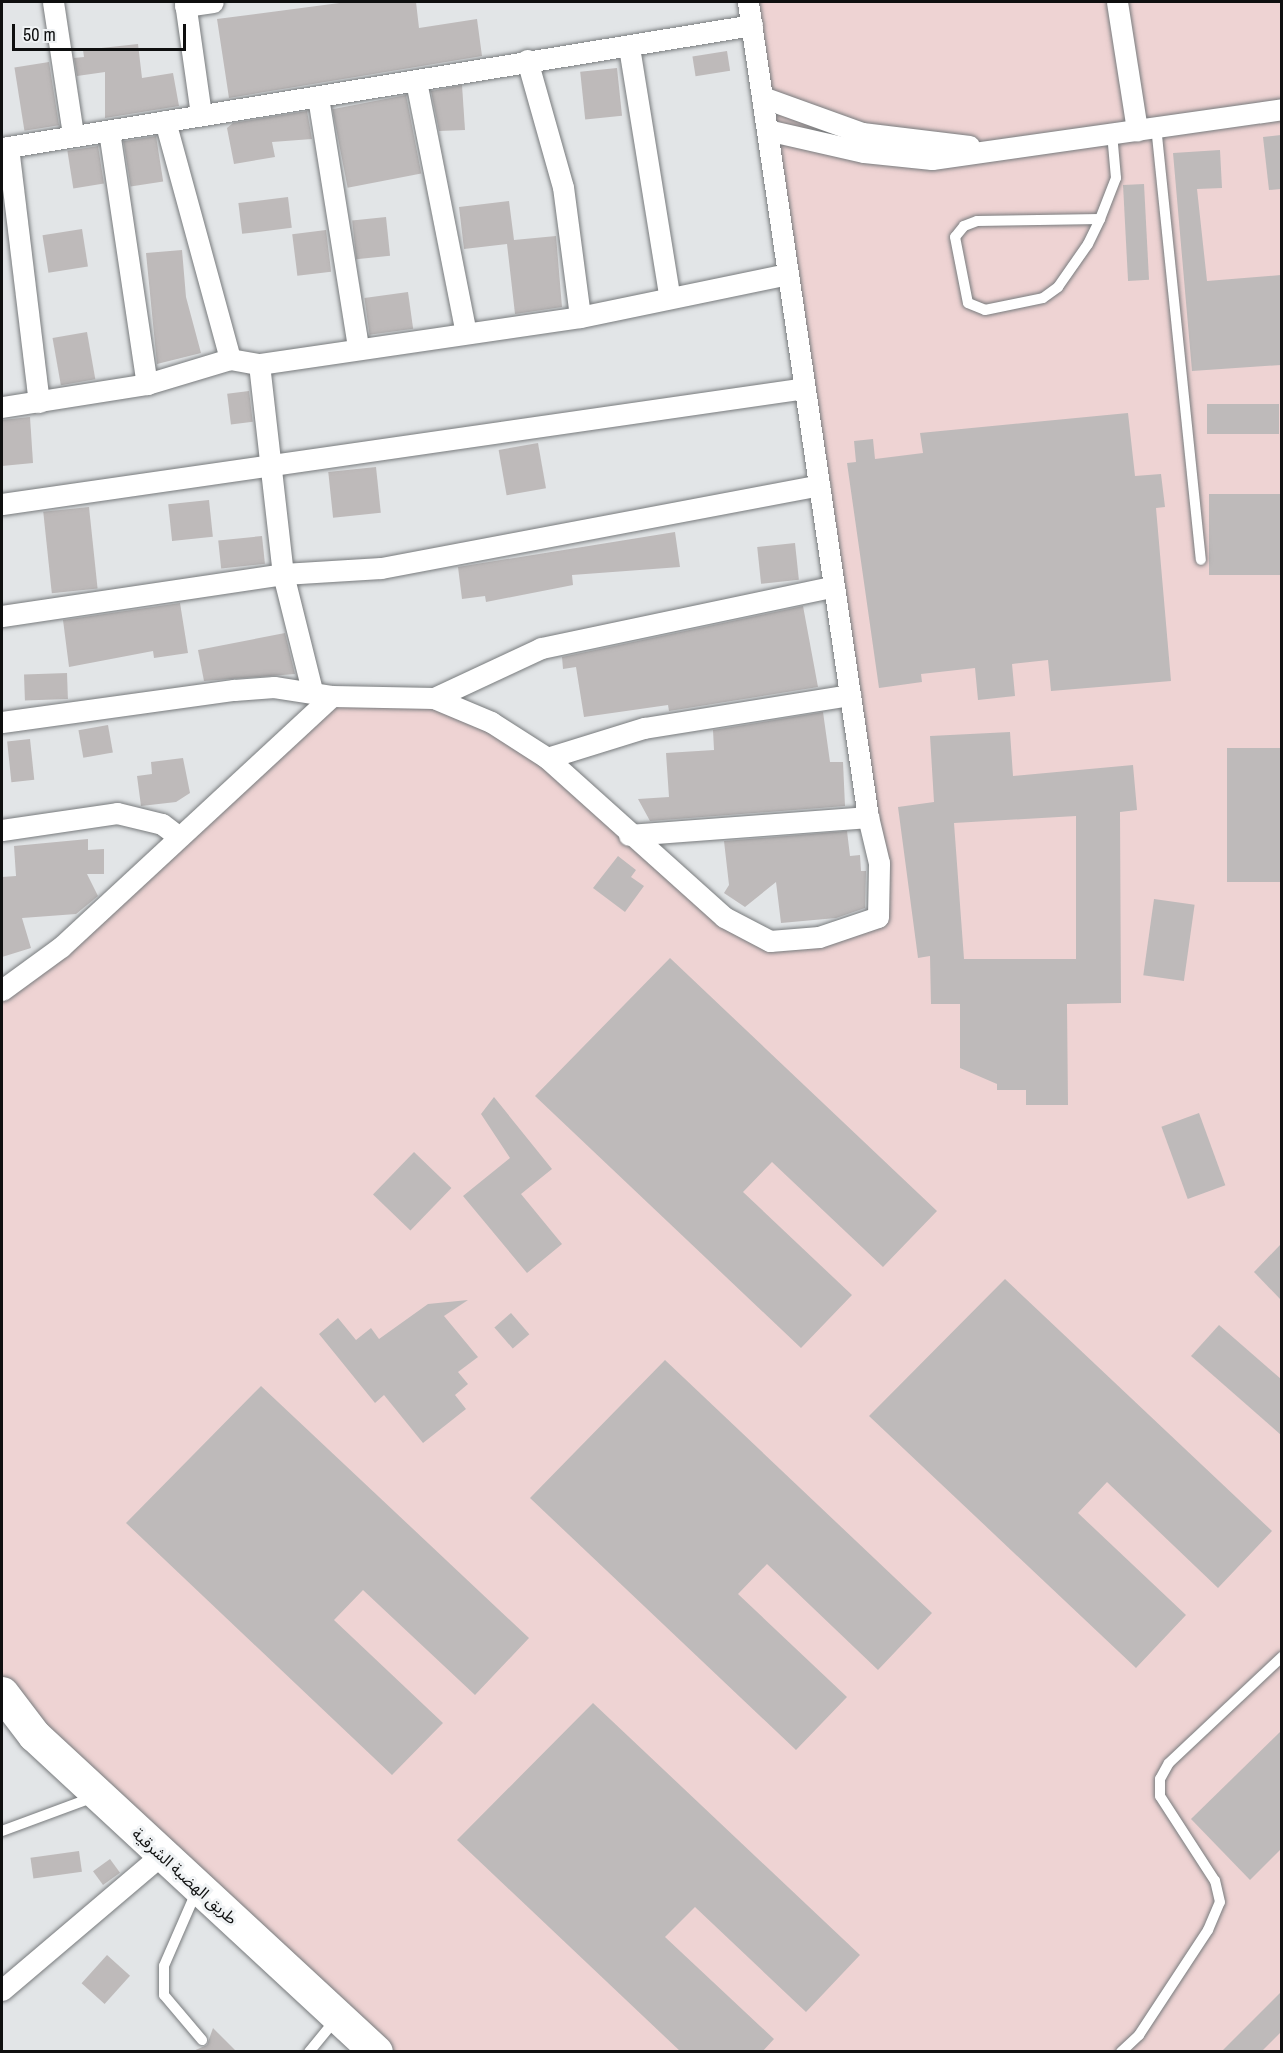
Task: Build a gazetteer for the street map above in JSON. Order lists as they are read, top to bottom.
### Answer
{
  "streets": {
    "main road": ["طريق الهضبة الشرقية"]
  },
  "scale_bar": "50 m"
}
